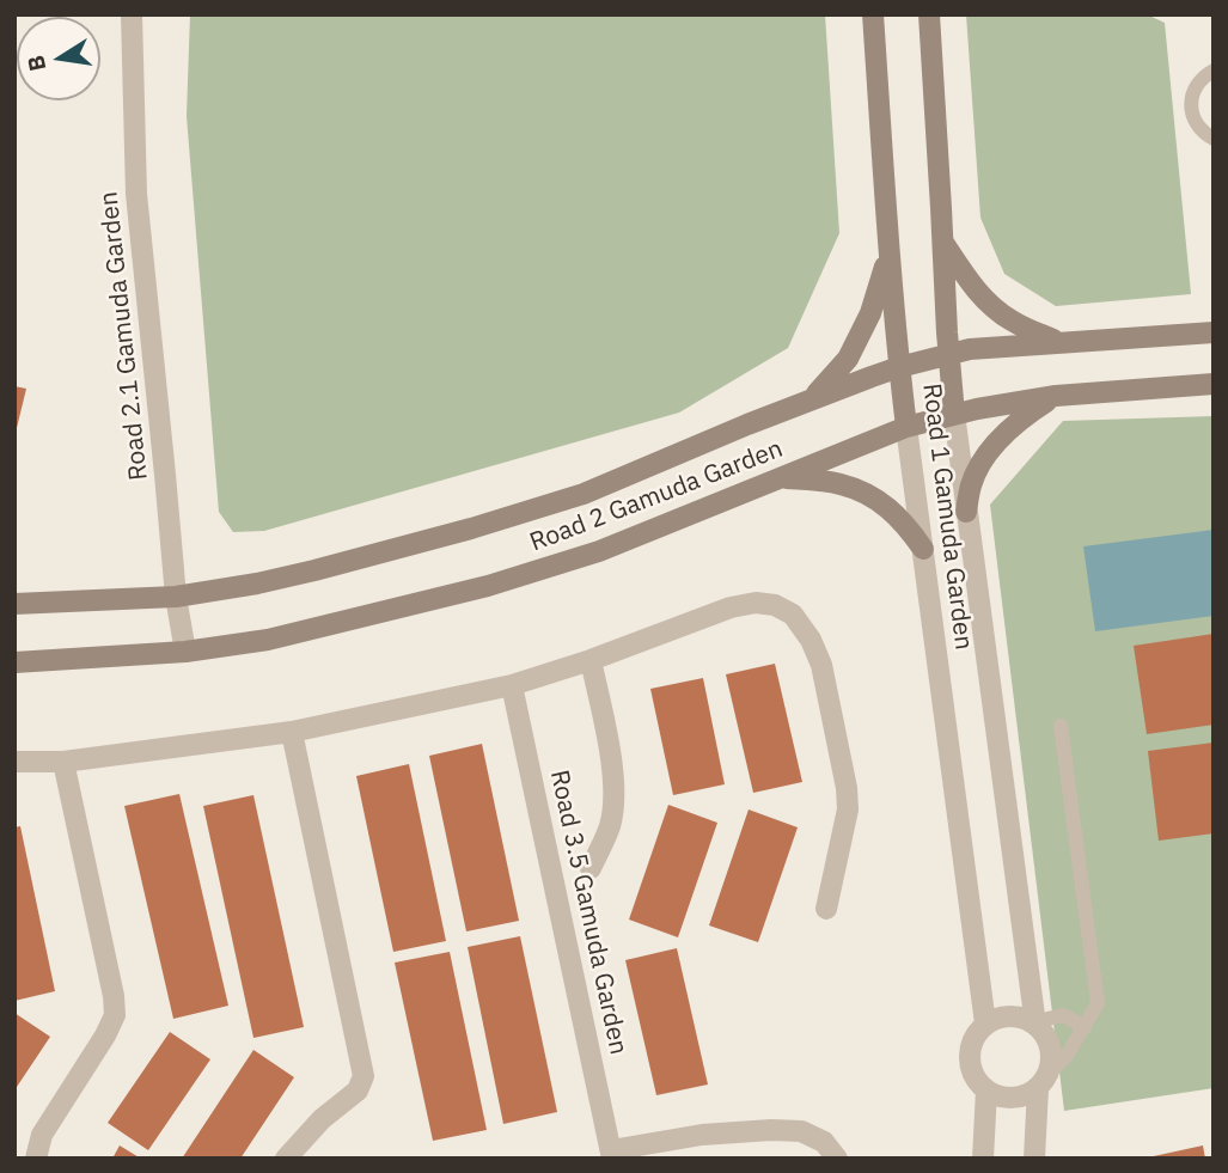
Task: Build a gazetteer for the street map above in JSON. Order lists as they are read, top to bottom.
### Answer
{
  "streets": {
    "street": [
      "Road 2.1 Gamuda Garden",
      "Road 2 Gamuda Garden",
      "Road 1 Gamuda Garden",
      "Road 3.5 Gamuda Garden"
    ]
  },
  "crossings": [
    ["Road 2.1 Gamuda Garden", "Road 2 Gamuda Garden"],
    ["Road 2 Gamuda Garden", "Road 1 Gamuda Garden"]
  ],
  "north": "left"
}
